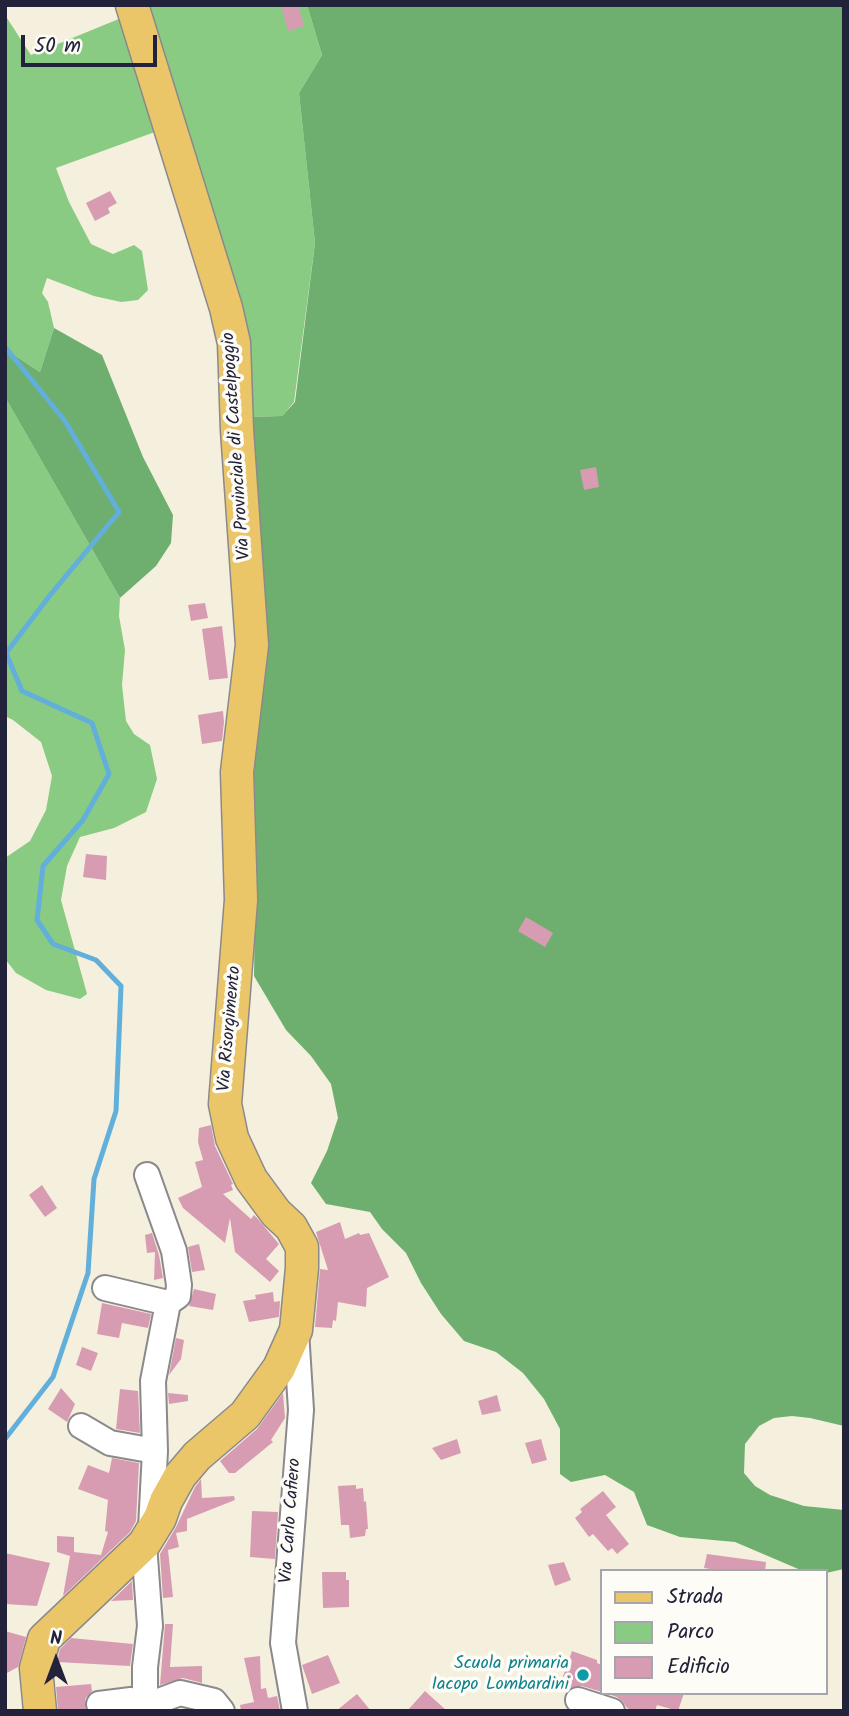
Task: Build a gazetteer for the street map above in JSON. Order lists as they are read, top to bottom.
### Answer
{
  "streets": {
    "main road": ["Via Provinciale di Castelpoggio", "Via Risorgimento"],
    "street": ["Via Carlo Cafiero"]
  },
  "crossings": [
    ["Via Provinciale di Castelpoggio", "Via Risorgimento"],
    ["Via Risorgimento", "Via Carlo Cafiero"]
  ],
  "places": ["Scuola primaria Iacopo Lombardini"],
  "legend": ["Strada", "Parco", "Edificio"],
  "scale_bar": "50 m",
  "north": "top"
}
